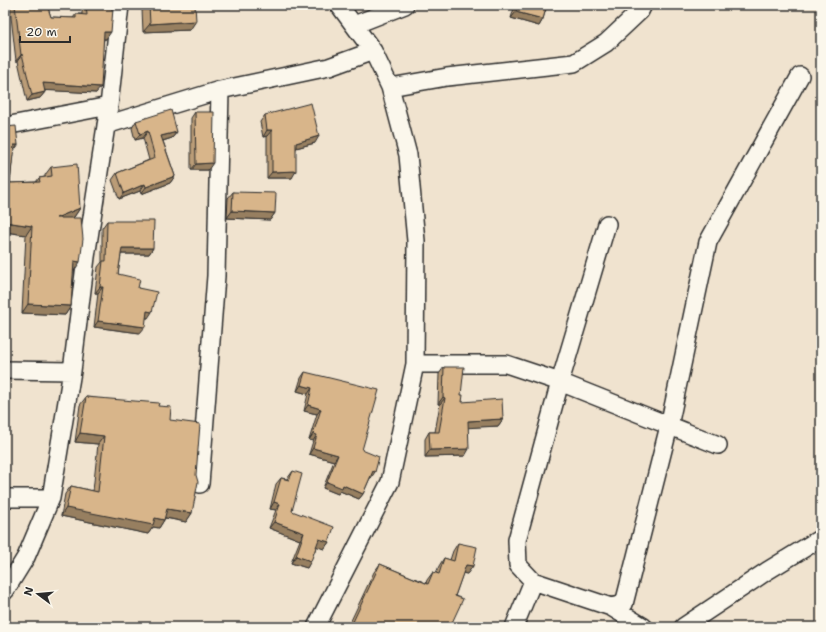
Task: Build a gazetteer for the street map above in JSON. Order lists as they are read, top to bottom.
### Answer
{
  "scale_bar": "20 m",
  "north": "left"
}
